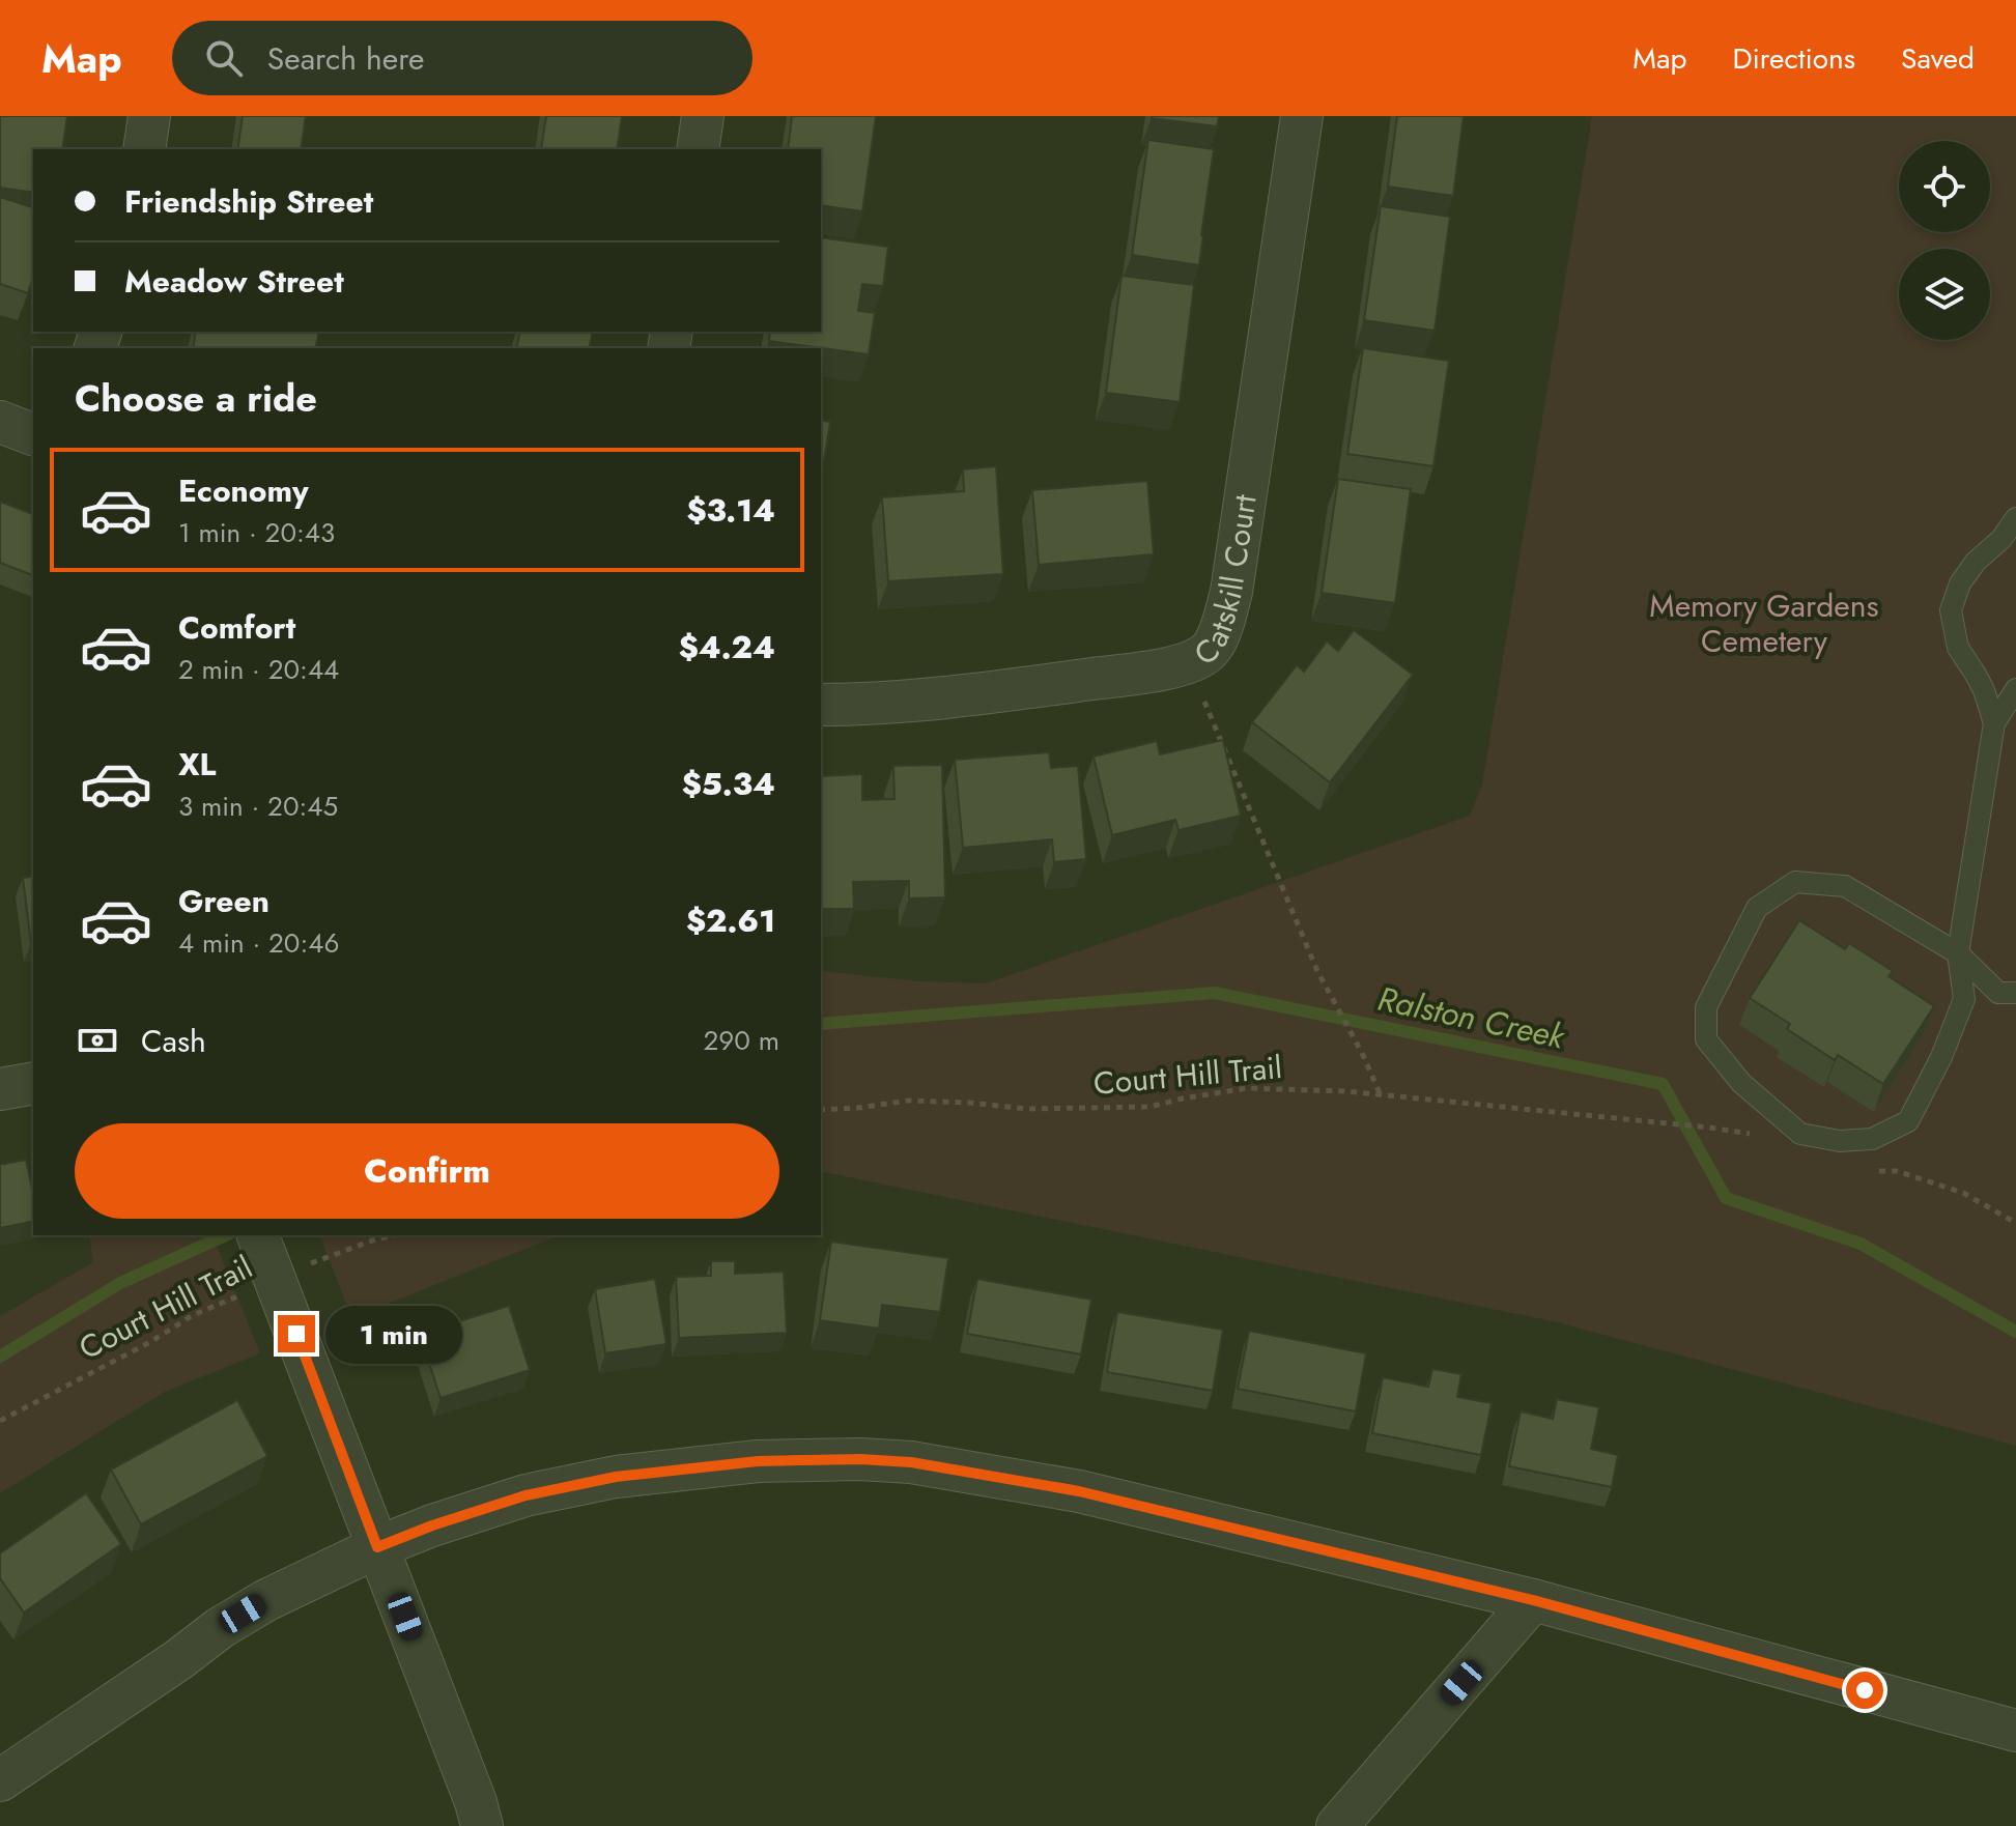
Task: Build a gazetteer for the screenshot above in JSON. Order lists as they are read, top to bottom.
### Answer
{
  "streets": {
    "street": ["Catskill Court"],
    "path": ["Court Hill Trail"]
  },
  "water": ["Ralston Creek"],
  "parks": ["Memory Gardens Cemetery"],
  "page": {
    "header": "Map",
    "search": "Search here",
    "nav": ["Map", "Directions", "Saved"],
    "banner": ["Friendship Street", "Meadow Street"],
    "heading": "Choose a ride",
    "list": [
      {
        "name": "Economy",
        "note": "1 min · 20:43",
        "value": "$3.14"
      },
      {
        "name": "Comfort",
        "note": "2 min · 20:44",
        "value": "$4.24"
      },
      {
        "name": "XL",
        "note": "3 min · 20:45",
        "value": "$5.34"
      },
      {
        "name": "Green",
        "note": "4 min · 20:46",
        "value": "$2.61"
      }
    ],
    "pay": ["Cash", "290 m"],
    "buttons": "Confirm",
    "bubble": "1 min"
  }
}
